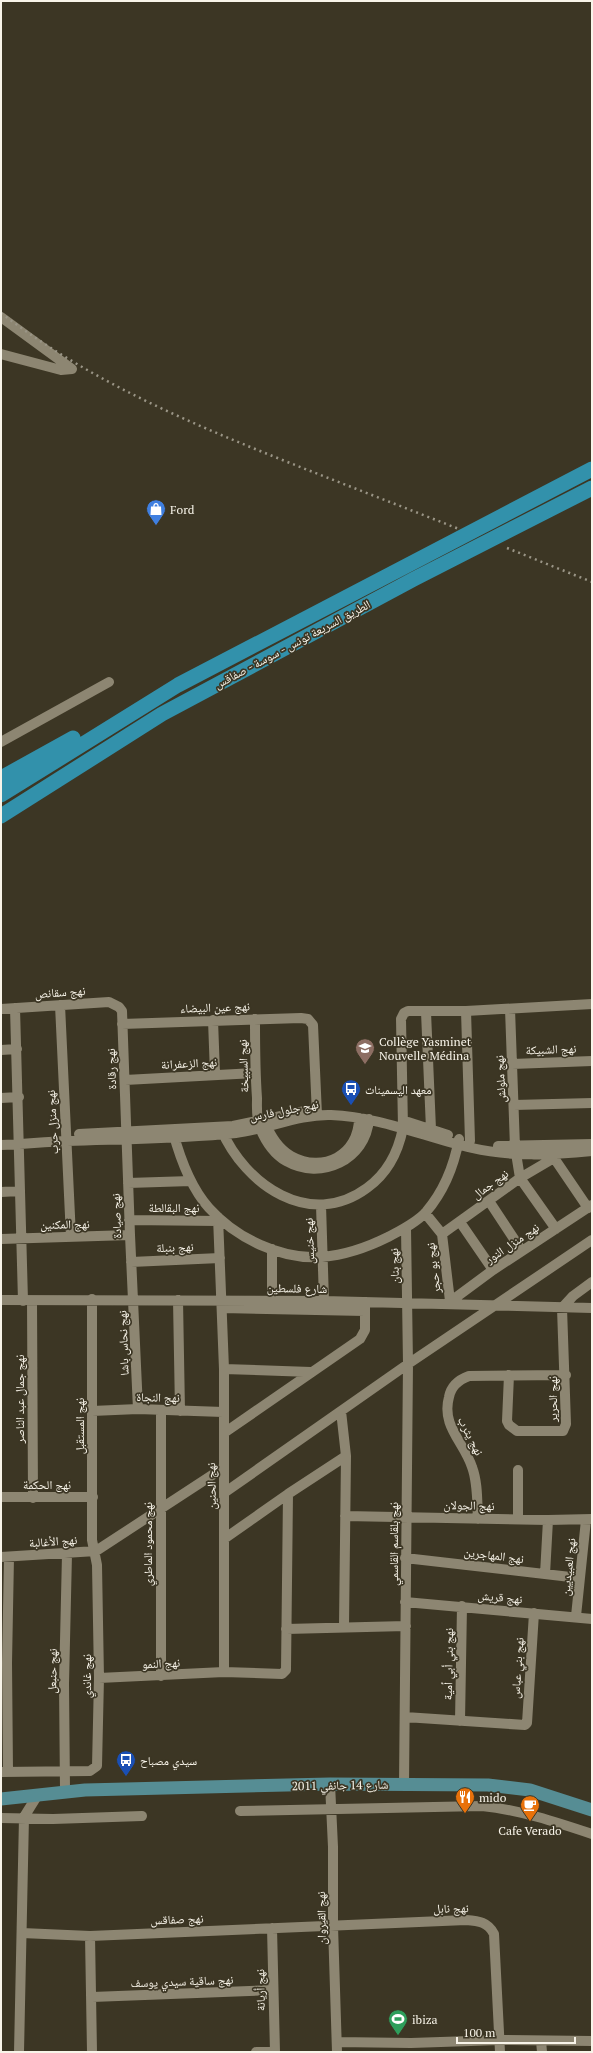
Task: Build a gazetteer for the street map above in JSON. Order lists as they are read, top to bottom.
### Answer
{
  "streets": {
    "highway": ["الطريق السريعة تونس - سوسة - صفاقس"],
    "main road": ["شارع 14 جانفي 2011"],
    "street": [
      "نهج سقانص",
      "نهج عين البيضاء",
      "نهج الشبيكة",
      "نهج الزعفرانة",
      "نهج السبيخة",
      "نهج رقادة",
      "نهج ملولش",
      "نهج جلول فارس",
      "نهج منزل حرب",
      "نهج جمال",
      "نهج البقالطة",
      "نهج صيادة",
      "نهج المكنين",
      "نهج خنيس",
      "نهج منزل النور",
      "نهج بنبلة",
      "نهج بنان",
      "نهج بو حجر",
      "شارع فلسطين",
      "نهج نحاس باشا",
      "نهج النجاة",
      "نهج جمال عبد الناصر",
      "نهج الحرير",
      "نهج المستقبل",
      "نهج يثرب",
      "نهج الحكمة",
      "نهج الحنين",
      "نهج الجولان",
      "نهج الأغالبة",
      "نهج محمود الماطري",
      "نهج بلقاسم القاسمي",
      "نهج المهاجرين",
      "نهج العبيديين",
      "نهج قريش",
      "نهج النمو",
      "نهج بني أبي أمية",
      "نهج بني عباس",
      "نهج حنبعل",
      "نهج غاندي",
      "نهج نابل",
      "نهج القيروان",
      "نهج صفاقس",
      "نهج ساقية سيدي يوسف",
      "نهج أريانة"
    ]
  },
  "crossings": [
    ["نهج سقانص", "نهج رقادة"],
    ["نهج سقانص", "نهج منزل حرب"],
    ["نهج سقانص", "نهج جمال عبد الناصر"],
    ["نهج عين البيضاء", "نهج السبيخة"],
    ["نهج عين البيضاء", "نهج رقادة"],
    ["نهج عين البيضاء", "نهج جلول فارس"],
    ["نهج الشبيكة", "نهج ملولش"],
    ["نهج الزعفرانة", "نهج السبيخة"],
    ["نهج الزعفرانة", "نهج رقادة"],
    ["نهج السبيخة", "نهج جلول فارس"],
    ["نهج رقادة", "نهج جلول فارس"],
    ["نهج رقادة", "نهج صيادة"],
    ["نهج ملولش", "نهج جلول فارس"],
    ["نهج ملولش", "نهج جمال"],
    ["نهج جلول فارس", "نهج منزل حرب"],
    ["نهج جلول فارس", "نهج جمال"],
    ["نهج جلول فارس", "نهج صيادة"],
    ["نهج جلول فارس", "نهج جمال عبد الناصر"],
    ["نهج منزل حرب", "نهج المكنين"],
    ["نهج جمال", "نهج بو حجر"],
    ["نهج البقالطة", "نهج صيادة"],
    ["نهج البقالطة", "نهج الحنين"],
    ["نهج صيادة", "نهج المكنين"],
    ["نهج صيادة", "نهج بنبلة"],
    ["نهج صيادة", "شارع فلسطين"],
    ["نهج صيادة", "نهج نحاس باشا"],
    ["نهج المكنين", "نهج جمال عبد الناصر"],
    ["نهج خنيس", "شارع فلسطين"],
    ["نهج منزل النور", "نهج بو حجر"],
    ["نهج منزل النور", "شارع فلسطين"],
    ["نهج بنبلة", "نهج الحنين"],
    ["نهج بنان", "شارع فلسطين"],
    ["نهج بنان", "نهج بلقاسم القاسمي"],
    ["نهج بو حجر", "شارع فلسطين"],
    ["شارع فلسطين", "نهج نحاس باشا"],
    ["شارع فلسطين", "نهج جمال عبد الناصر"],
    ["شارع فلسطين", "نهج الحرير"],
    ["شارع فلسطين", "نهج المستقبل"],
    ["شارع فلسطين", "نهج الحنين"],
    ["شارع فلسطين", "نهج بلقاسم القاسمي"],
    ["نهج نحاس باشا", "نهج النجاة"],
    ["نهج النجاة", "نهج المستقبل"],
    ["نهج النجاة", "نهج الحنين"],
    ["نهج النجاة", "نهج محمود الماطري"],
    ["نهج جمال عبد الناصر", "نهج الحكمة"],
    ["نهج الحرير", "نهج يثرب"],
    ["نهج المستقبل", "نهج الحكمة"],
    ["نهج المستقبل", "نهج الأغالبة"],
    ["نهج المستقبل", "نهج غاندي"],
    ["نهج يثرب", "نهج الجولان"],
    ["نهج الحنين", "نهج الأغالبة"],
    ["نهج الحنين", "نهج النمو"],
    ["نهج الجولان", "نهج بلقاسم القاسمي"],
    ["نهج الجولان", "نهج العبيديين"],
    ["نهج الأغالبة", "نهج محمود الماطري"],
    ["نهج الأغالبة", "نهج حنبعل"],
    ["نهج الأغالبة", "نهج غاندي"],
    ["نهج محمود الماطري", "نهج النمو"],
    ["نهج بلقاسم القاسمي", "نهج المهاجرين"],
    ["نهج بلقاسم القاسمي", "نهج قريش"],
    ["نهج بلقاسم القاسمي", "شارع 14 جانفي 2011"],
    ["نهج المهاجرين", "نهج العبيديين"],
    ["نهج العبيديين", "نهج قريش"],
    ["نهج قريش", "نهج بني أبي أمية"],
    ["نهج قريش", "نهج بني عباس"],
    ["نهج النمو", "نهج غاندي"],
    ["نهج بني أبي أمية", "نهج بني عباس"],
    ["نهج حنبعل", "نهج غاندي"],
    ["نهج حنبعل", "شارع 14 جانفي 2011"],
    ["شارع 14 جانفي 2011", "نهج القيروان"],
    ["نهج نابل", "نهج القيروان"],
    ["نهج نابل", "نهج صفاقس"],
    ["نهج القيروان", "نهج صفاقس"],
    ["نهج صفاقس", "نهج أريانة"],
    ["نهج ساقية سيدي يوسف", "نهج أريانة"]
  ],
  "places": {
    "shop": ["Ford"],
    "school or university": ["Collège Yasminet Nouvelle Médina"],
    "bus stop": ["معهد اليسمينات", "سيدي مصباح"],
    "restaurant": ["mido"],
    "cafe": ["Cafe Verado"],
    "sports": ["ibiza"]
  },
  "scale_bar": "100 m"
}
